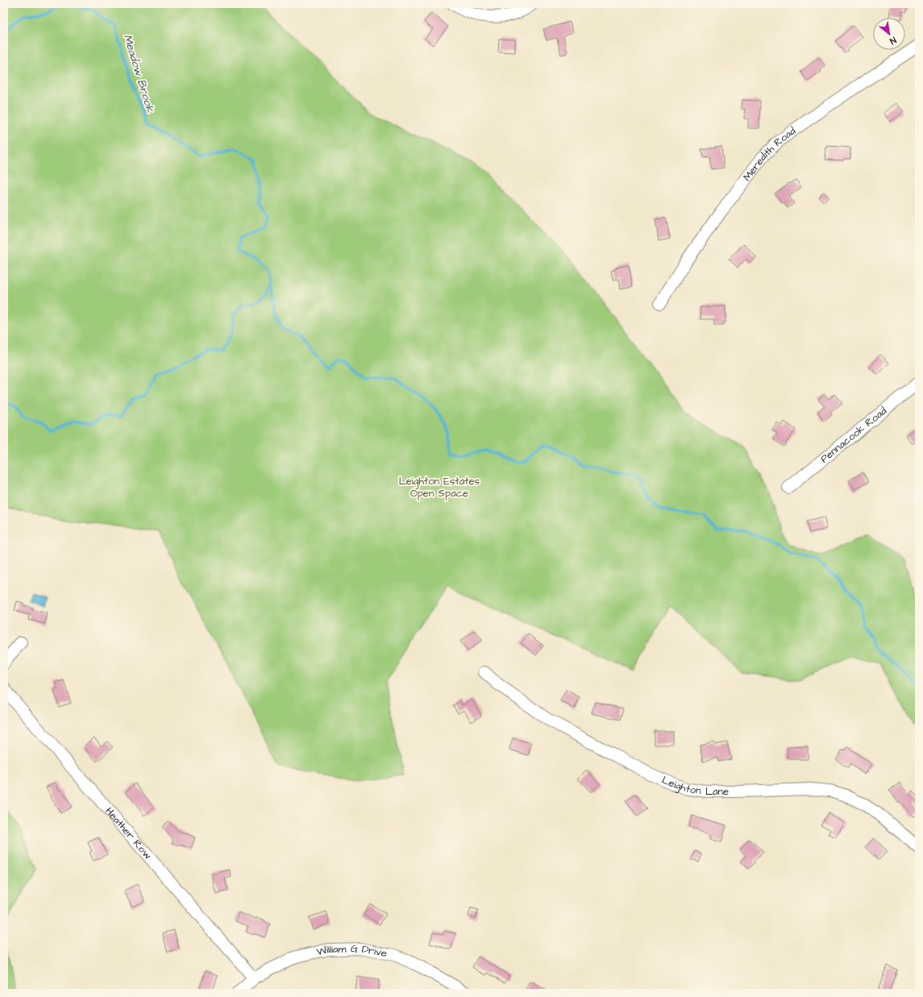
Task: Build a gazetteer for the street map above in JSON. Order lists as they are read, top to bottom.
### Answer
{
  "streets": {
    "street": [
      "Meredith Road",
      "Pennacook Road",
      "Leighton Lane",
      "Heather Row",
      "William G Drive"
    ]
  },
  "crossings": [
    ["Heather Row", "William G Drive"]
  ],
  "water": ["Meadow Brook"],
  "parks": ["Leighton Estates Open Space"],
  "north": "bottom right"
}
